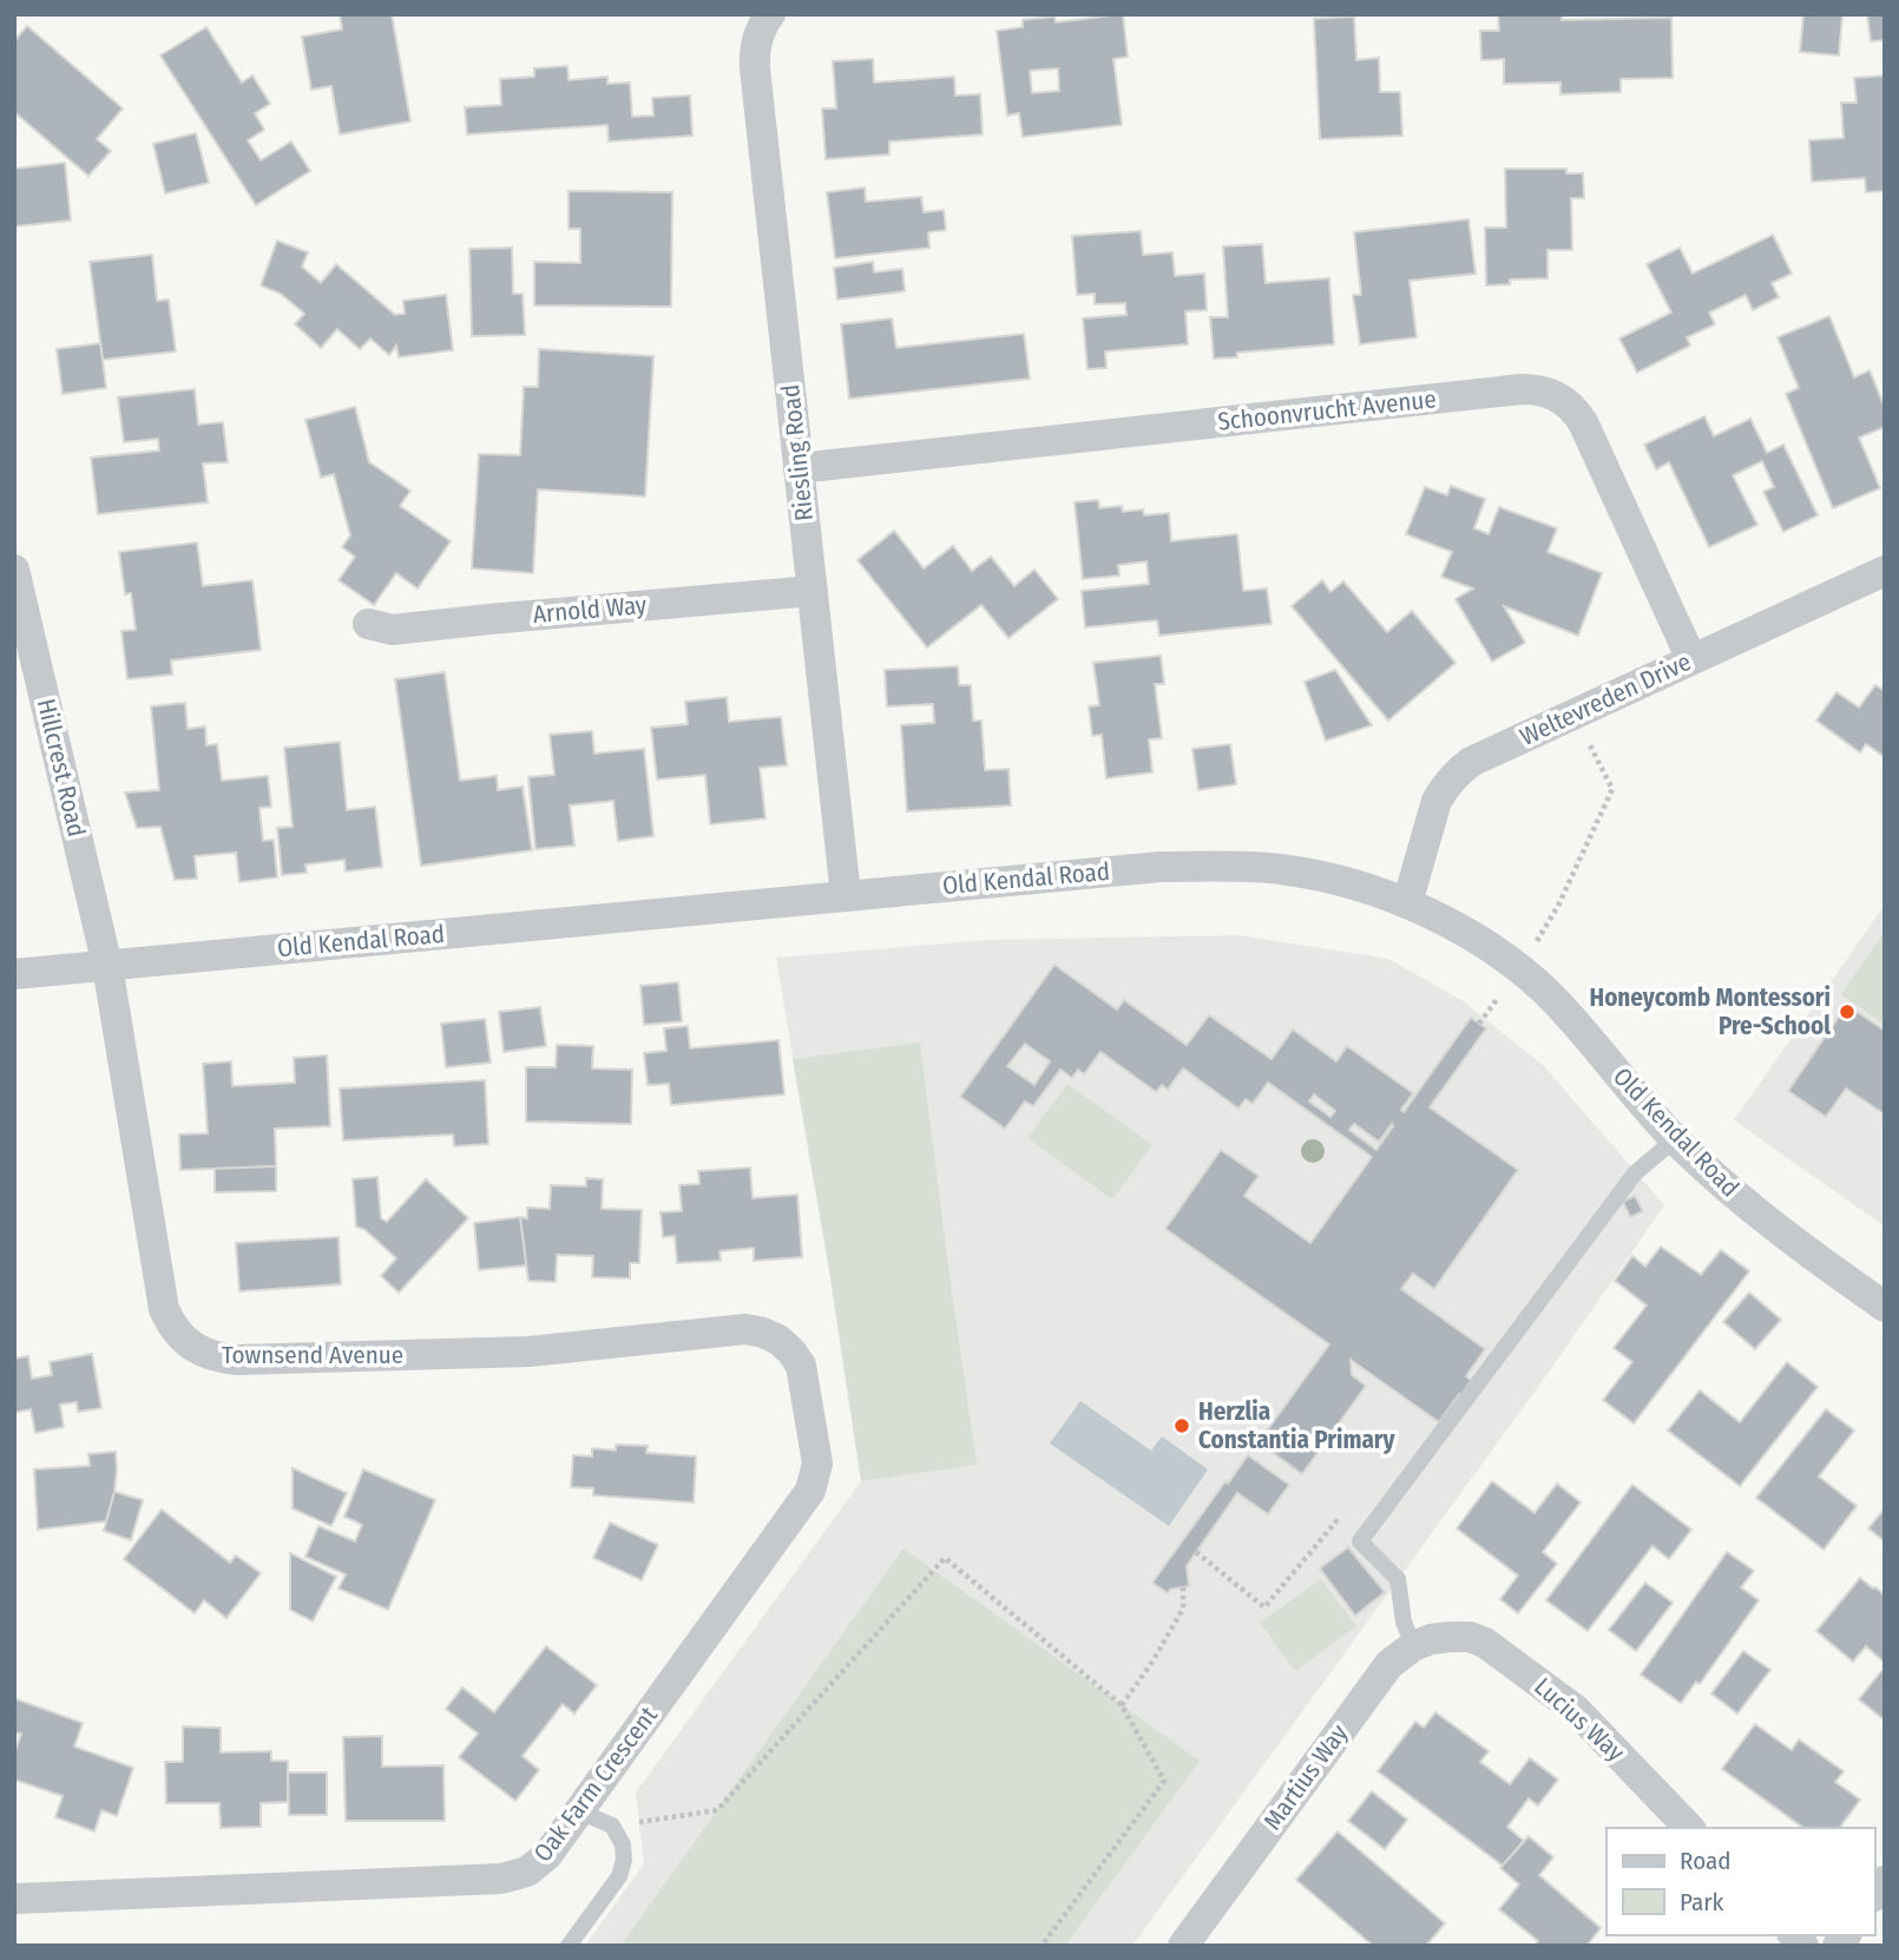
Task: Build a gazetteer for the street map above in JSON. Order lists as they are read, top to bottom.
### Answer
{
  "streets": {
    "street": [
      "Schoonvrucht Avenue",
      "Riesling Road",
      "Arnold Way",
      "Weltevreden Drive",
      "Hillcrest Road",
      "Old Kendal Road",
      "Townsend Avenue",
      "Lucius Way",
      "Martius Way",
      "Oak Farm Crescent"
    ]
  },
  "crossings": [
    ["Schoonvrucht Avenue", "Riesling Road"],
    ["Schoonvrucht Avenue", "Weltevreden Drive"],
    ["Riesling Road", "Arnold Way"],
    ["Riesling Road", "Old Kendal Road"],
    ["Weltevreden Drive", "Old Kendal Road"],
    ["Hillcrest Road", "Old Kendal Road"],
    ["Hillcrest Road", "Townsend Avenue"],
    ["Old Kendal Road", "Townsend Avenue"],
    ["Townsend Avenue", "Oak Farm Crescent"],
    ["Lucius Way", "Martius Way"]
  ],
  "places": ["Honeycomb Montessori Pre-School", "Herzlia Constantia Primary"],
  "legend": ["Road", "Park"]
}
